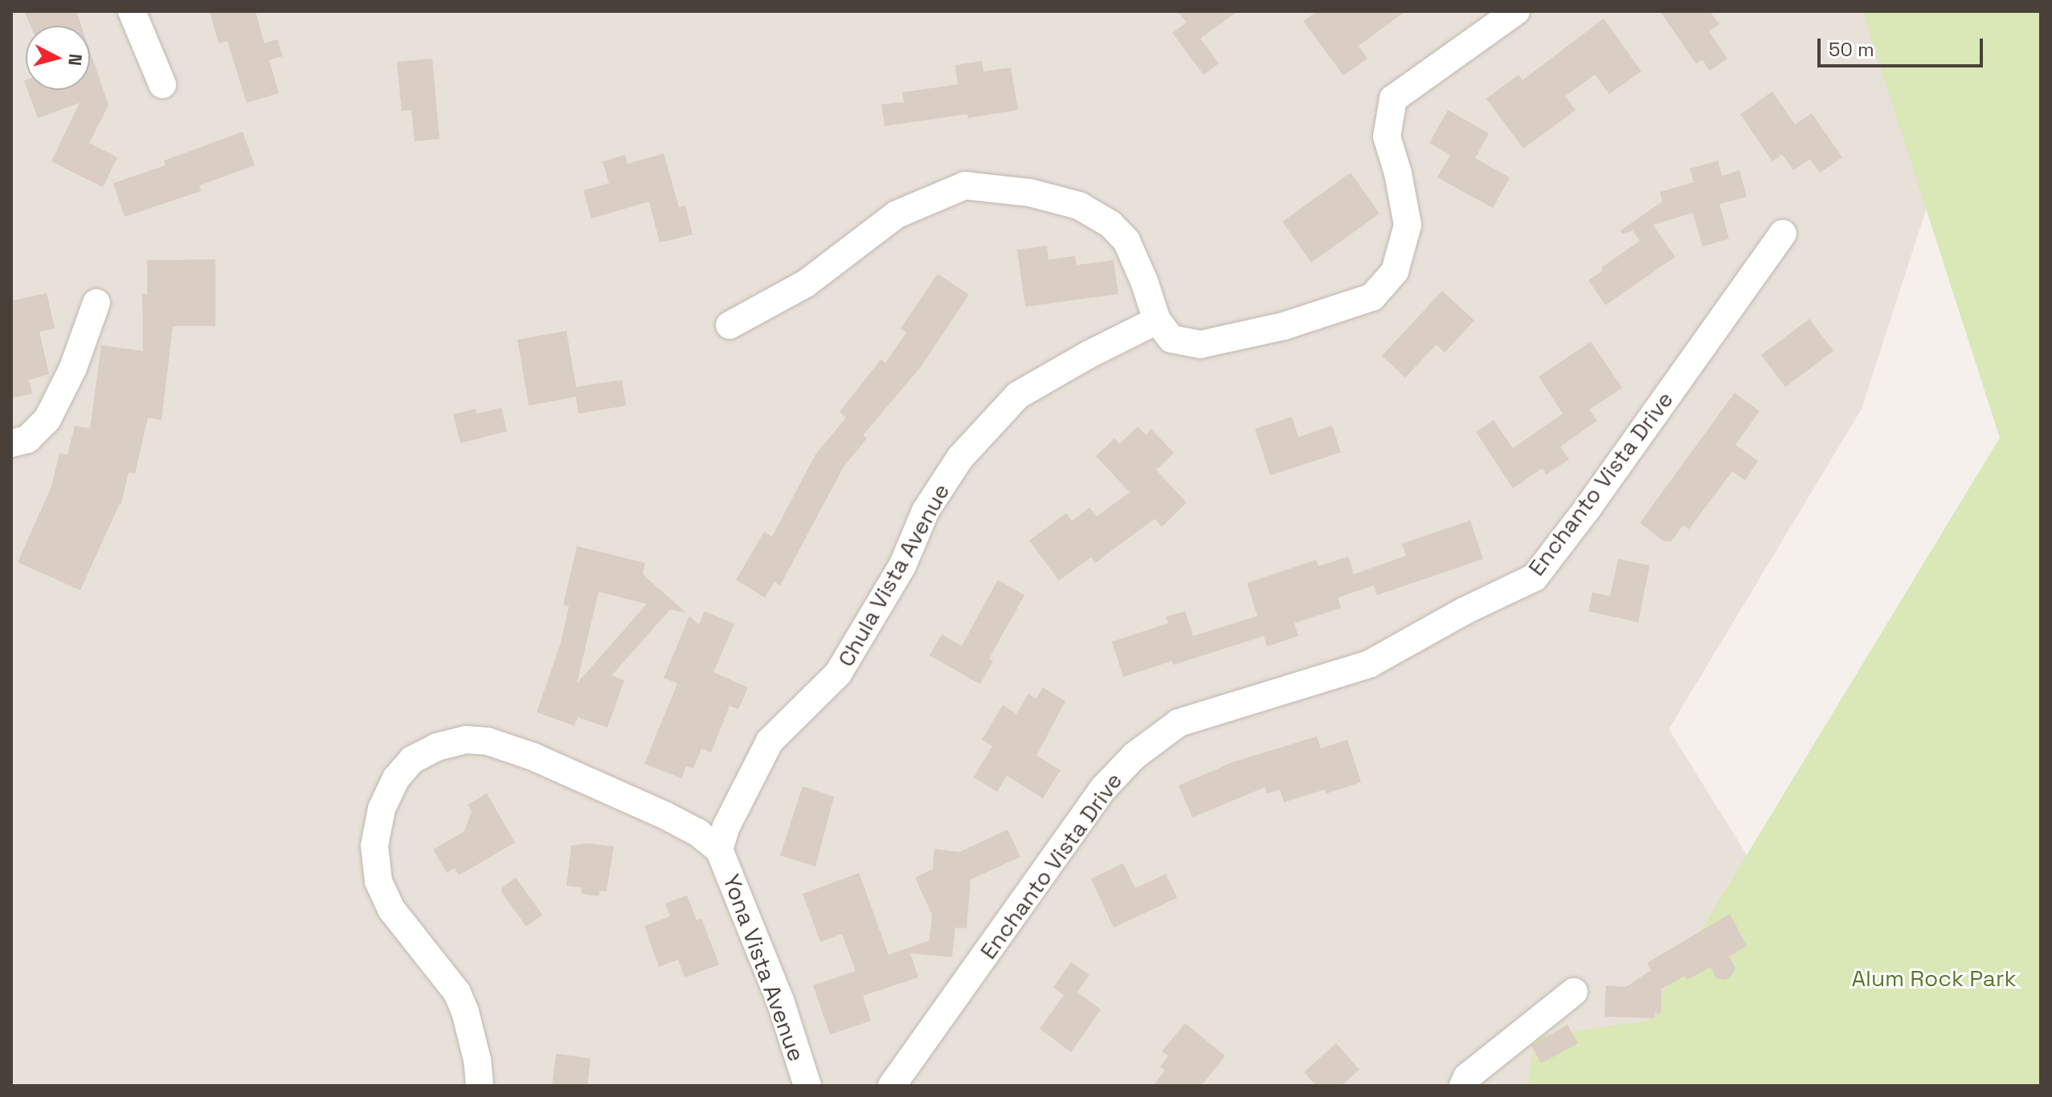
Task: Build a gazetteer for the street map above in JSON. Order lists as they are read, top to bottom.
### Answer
{
  "streets": {
    "street": ["Enchanto Vista Drive", "Chula Vista Avenue", "Yona Vista Avenue"]
  },
  "crossings": [
    ["Chula Vista Avenue", "Yona Vista Avenue"]
  ],
  "parks": ["Alum Rock Park"],
  "scale_bar": "50 m",
  "north": "right"
}
